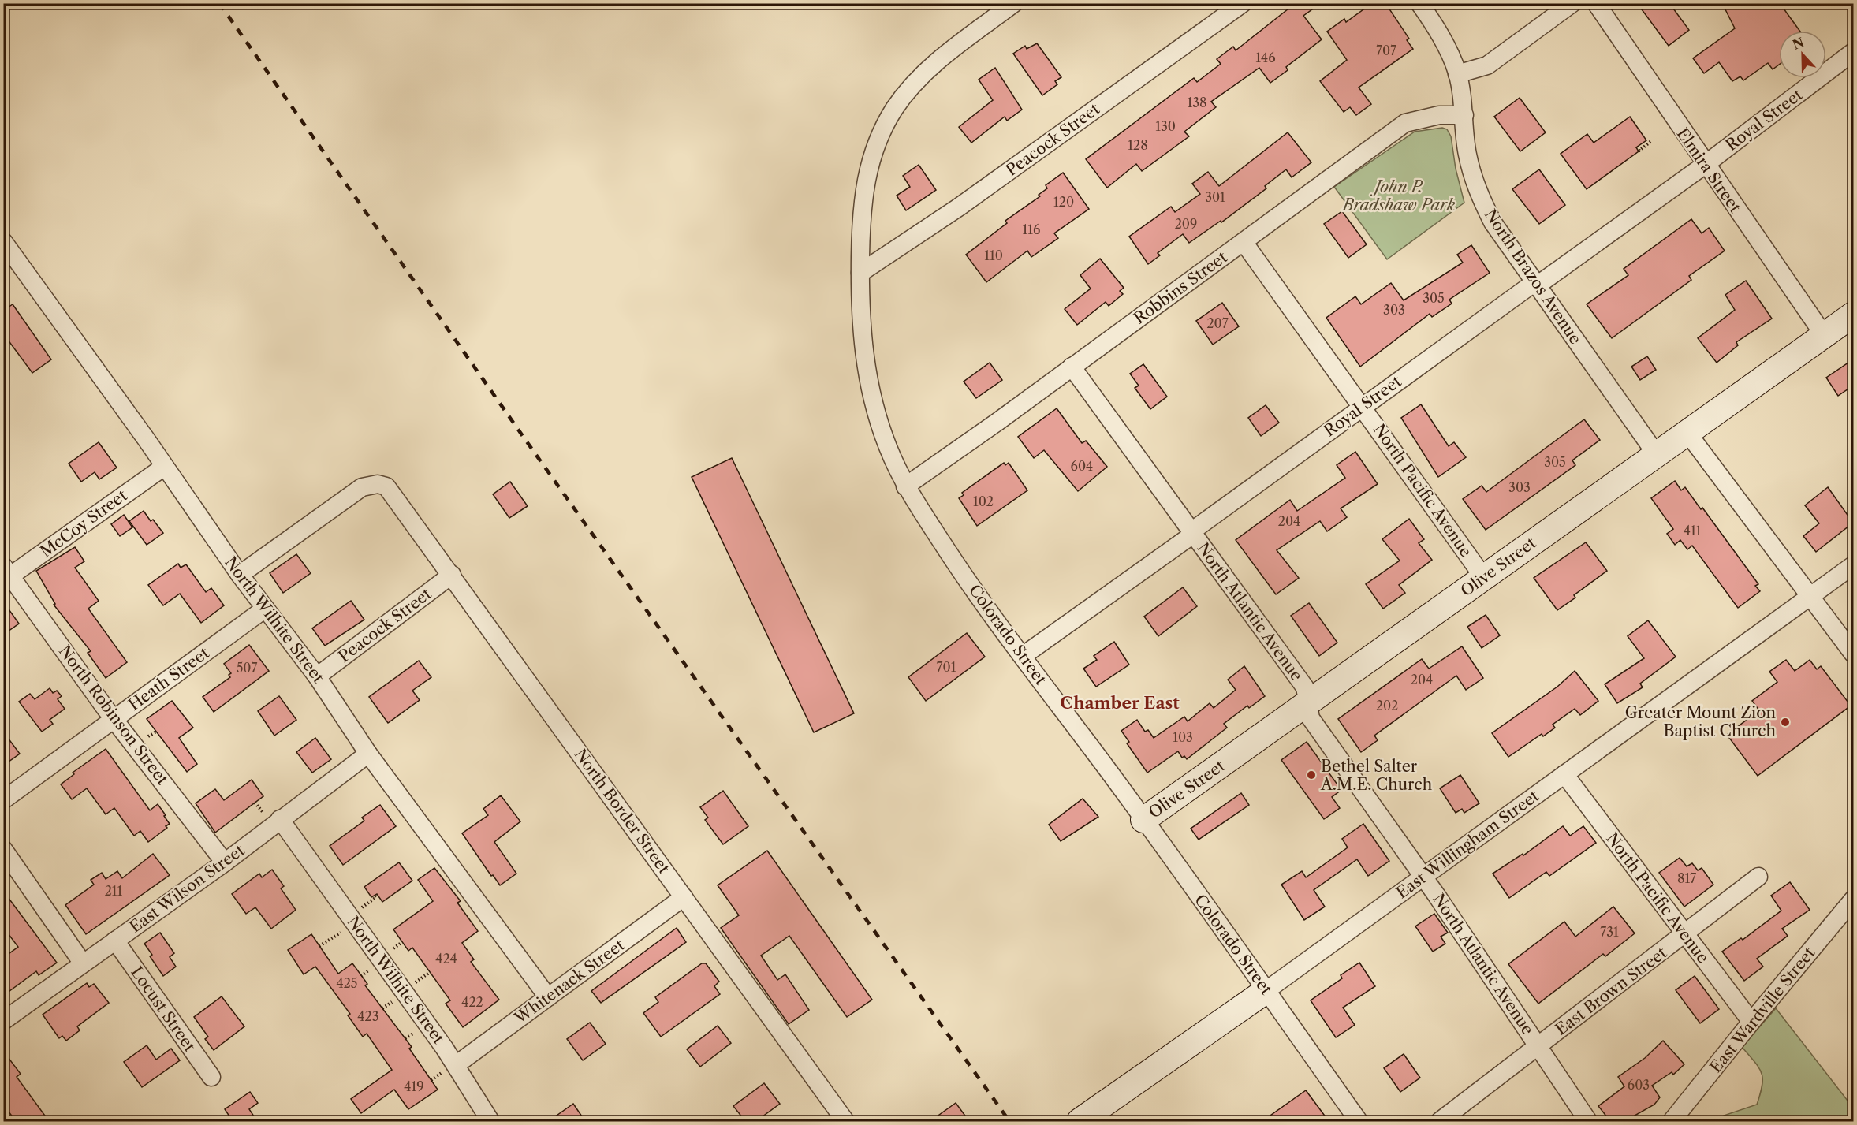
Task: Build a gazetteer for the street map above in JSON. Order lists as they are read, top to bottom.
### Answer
{
  "streets": {
    "street": [
      "Royal Street",
      "Peacock Street",
      "Elmira Street",
      "North Brazos Avenue",
      "Robbins Street",
      "North Pacific Avenue",
      "McCoy Street",
      "Olive Street",
      "North Atlantic Avenue",
      "North Wilhite Street",
      "Colorado Street",
      "Heath Street",
      "North Robinson Street",
      "North Border Street",
      "East Willingham Street",
      "East Wilson Street",
      "Whitenack Street",
      "East Brown Street",
      "Locust Street",
      "East Wardville Street"
    ]
  },
  "crossings": [
    ["Royal Street", "Elmira Street"],
    ["Royal Street", "North Brazos Avenue"],
    ["Royal Street", "North Pacific Avenue"],
    ["Royal Street", "North Atlantic Avenue"],
    ["Royal Street", "Colorado Street"],
    ["Peacock Street", "North Wilhite Street"],
    ["Peacock Street", "Colorado Street"],
    ["Peacock Street", "North Border Street"],
    ["Elmira Street", "Olive Street"],
    ["North Brazos Avenue", "Robbins Street"],
    ["North Brazos Avenue", "Olive Street"],
    ["Robbins Street", "North Pacific Avenue"],
    ["Robbins Street", "North Atlantic Avenue"],
    ["Robbins Street", "Colorado Street"],
    ["North Pacific Avenue", "Olive Street"],
    ["North Pacific Avenue", "East Willingham Street"],
    ["North Pacific Avenue", "East Brown Street"],
    ["North Pacific Avenue", "East Wardville Street"],
    ["McCoy Street", "North Wilhite Street"],
    ["McCoy Street", "North Robinson Street"],
    ["Olive Street", "North Atlantic Avenue"],
    ["Olive Street", "Colorado Street"],
    ["North Atlantic Avenue", "East Willingham Street"],
    ["North Atlantic Avenue", "East Brown Street"],
    ["North Wilhite Street", "Heath Street"],
    ["North Wilhite Street", "North Border Street"],
    ["North Wilhite Street", "East Wilson Street"],
    ["North Wilhite Street", "Whitenack Street"],
    ["Colorado Street", "East Willingham Street"],
    ["Heath Street", "North Robinson Street"],
    ["North Robinson Street", "East Wilson Street"],
    ["North Border Street", "Whitenack Street"],
    ["East Wilson Street", "Locust Street"]
  ],
  "districts": ["Chamber East"],
  "parks": ["John P. Bradshaw Park"],
  "places": ["Greater Mount Zion Baptist Church", "Bethel Salter A.M.E. Church"],
  "house_numbers": [
    "707",
    "146",
    "138",
    "130",
    "128",
    "301",
    "120",
    "209",
    "116",
    "110",
    "305",
    "303",
    "207",
    "305",
    "604",
    "303",
    "102",
    "204",
    "411",
    "701",
    "507",
    "204",
    "202",
    "103",
    "817",
    "211",
    "731",
    "424",
    "425",
    "422",
    "423",
    "603",
    "419"
  ],
  "north": "top"
}
